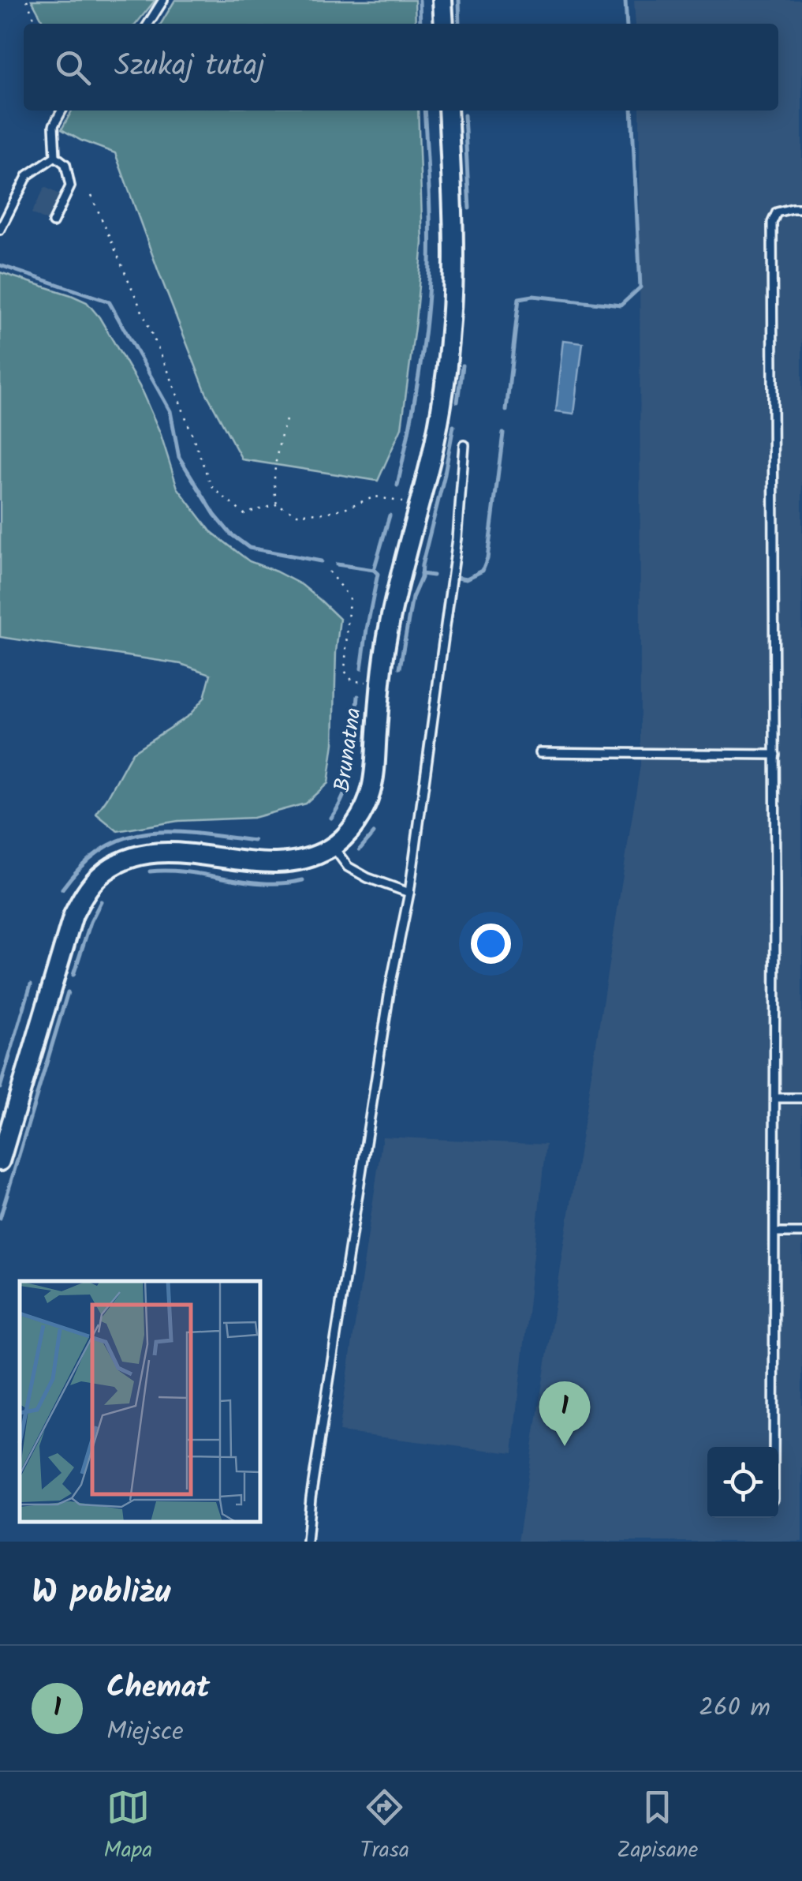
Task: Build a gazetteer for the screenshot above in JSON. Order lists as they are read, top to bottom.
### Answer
{
  "streets": {
    "street": ["Brunatna"]
  },
  "page": {
    "search": "Szukaj tutaj",
    "pins": "1",
    "heading": "W pobliżu",
    "list": [
      {
        "mark": "1",
        "name": "Chemat",
        "note": "Miejsce",
        "value": "260 m"
      }
    ],
    "nav": ["Mapa", "Trasa", "Zapisane"]
  }
}
